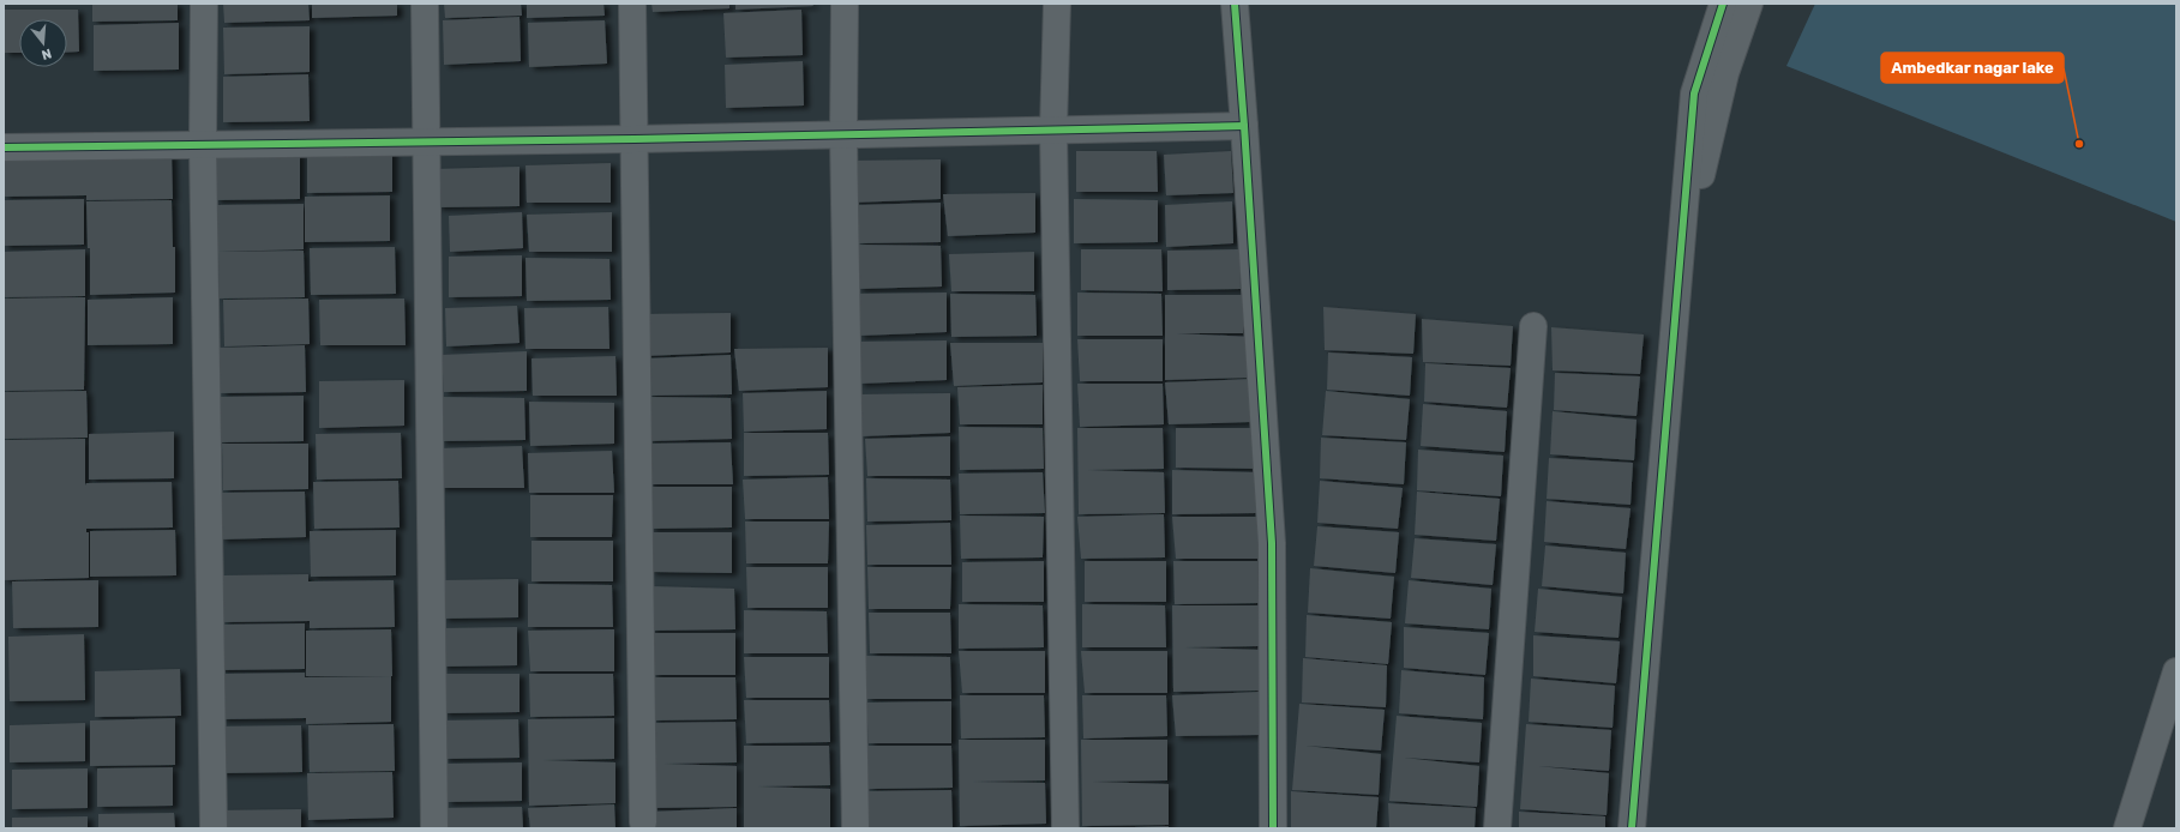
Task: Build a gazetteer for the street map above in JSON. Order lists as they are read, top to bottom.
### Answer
{
  "places": ["Ambedkar nagar lake"],
  "north": "bottom"
}
